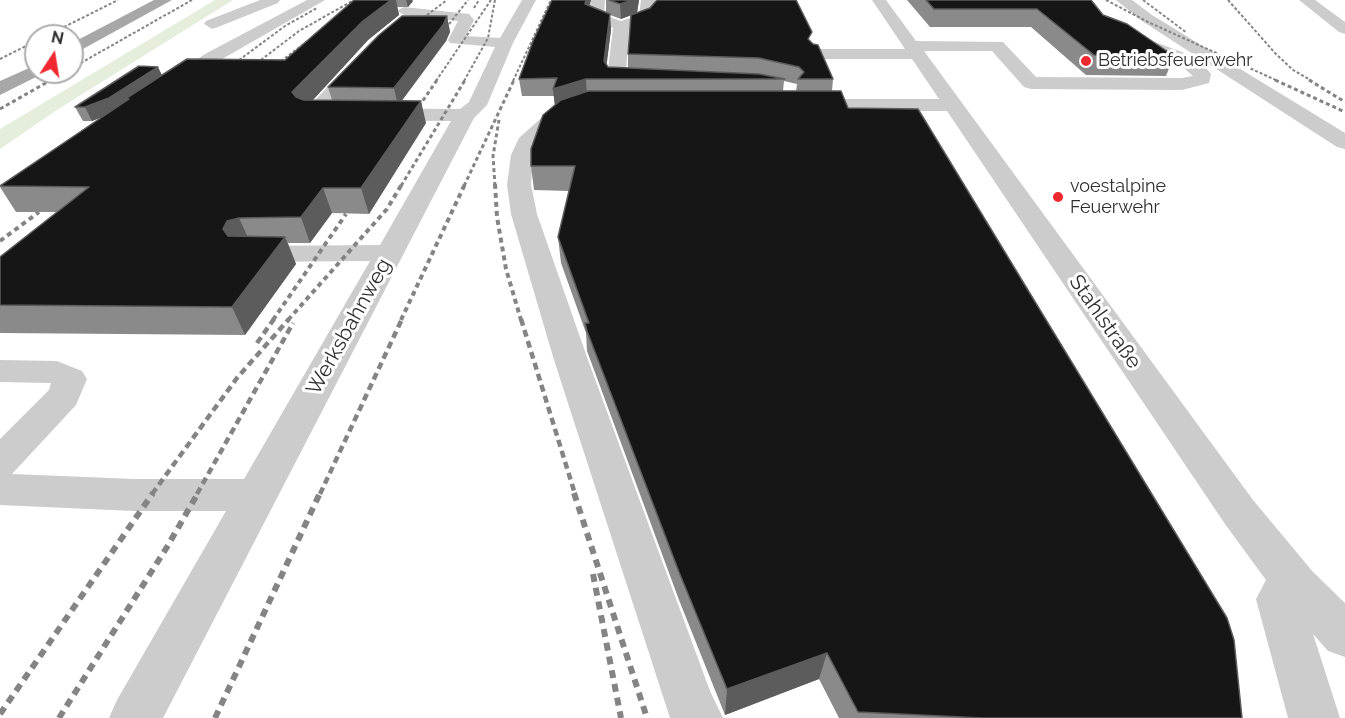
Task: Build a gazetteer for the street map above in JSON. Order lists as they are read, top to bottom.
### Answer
{
  "streets": {
    "street": ["Stahlstraße", "Werksbahnweg"]
  },
  "places": ["Betriebsfeuerwehr", "voestalpine Feuerwehr"],
  "north": "top"
}
